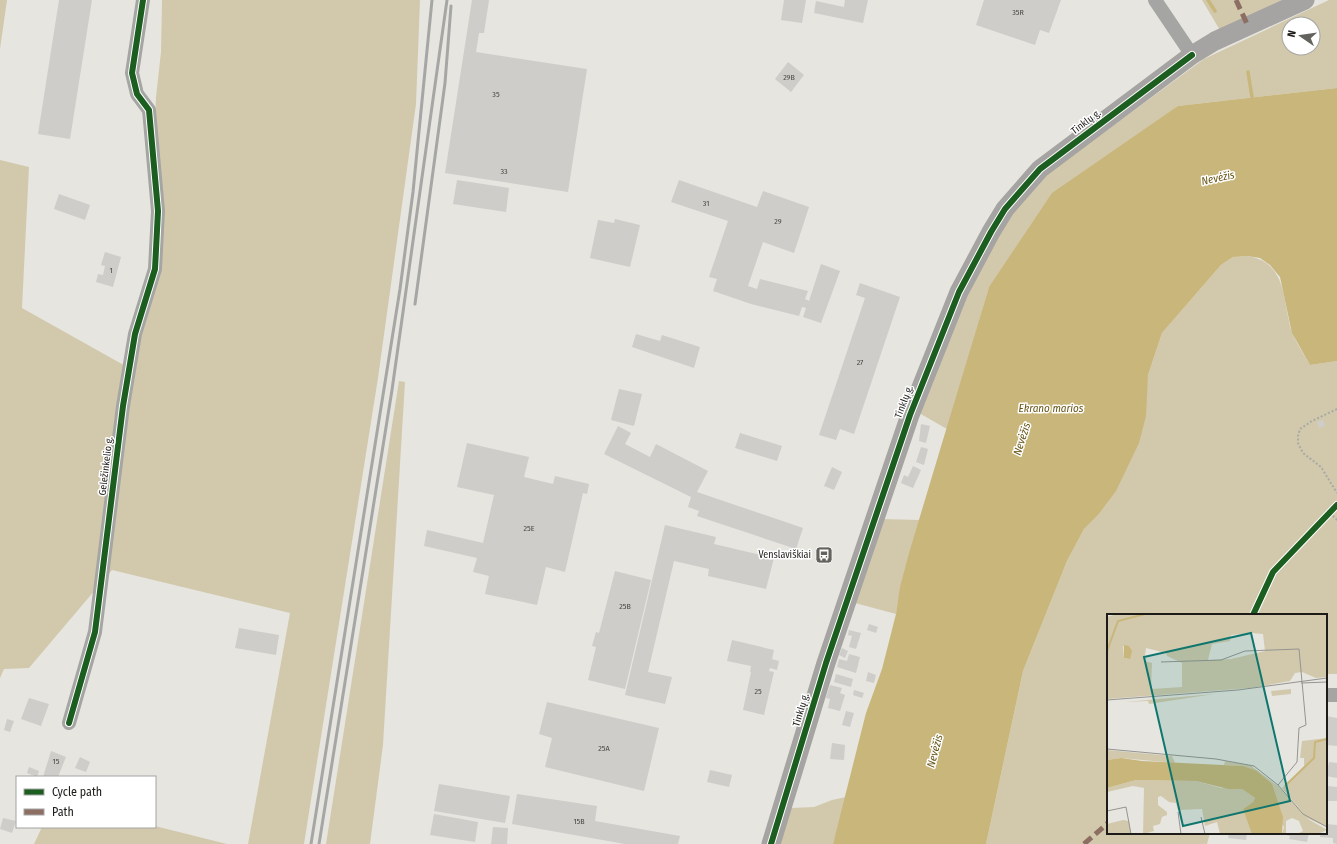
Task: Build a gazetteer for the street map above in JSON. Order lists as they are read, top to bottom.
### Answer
{
  "streets": {
    "main road": ["Tinklų g."],
    "street": ["Geležinkelio g."]
  },
  "water": ["Nevėžis", "Ekrano marios"],
  "places": {
    "bus stop": ["Venslaviškiai"]
  },
  "house_numbers": [
    "35R",
    "29B",
    "35",
    "33",
    "31",
    "29",
    "1",
    "27",
    "25E",
    "25B",
    "25",
    "25A",
    "15",
    "15B"
  ],
  "legend": ["Cycle path", "Path"],
  "north": "left"
}
